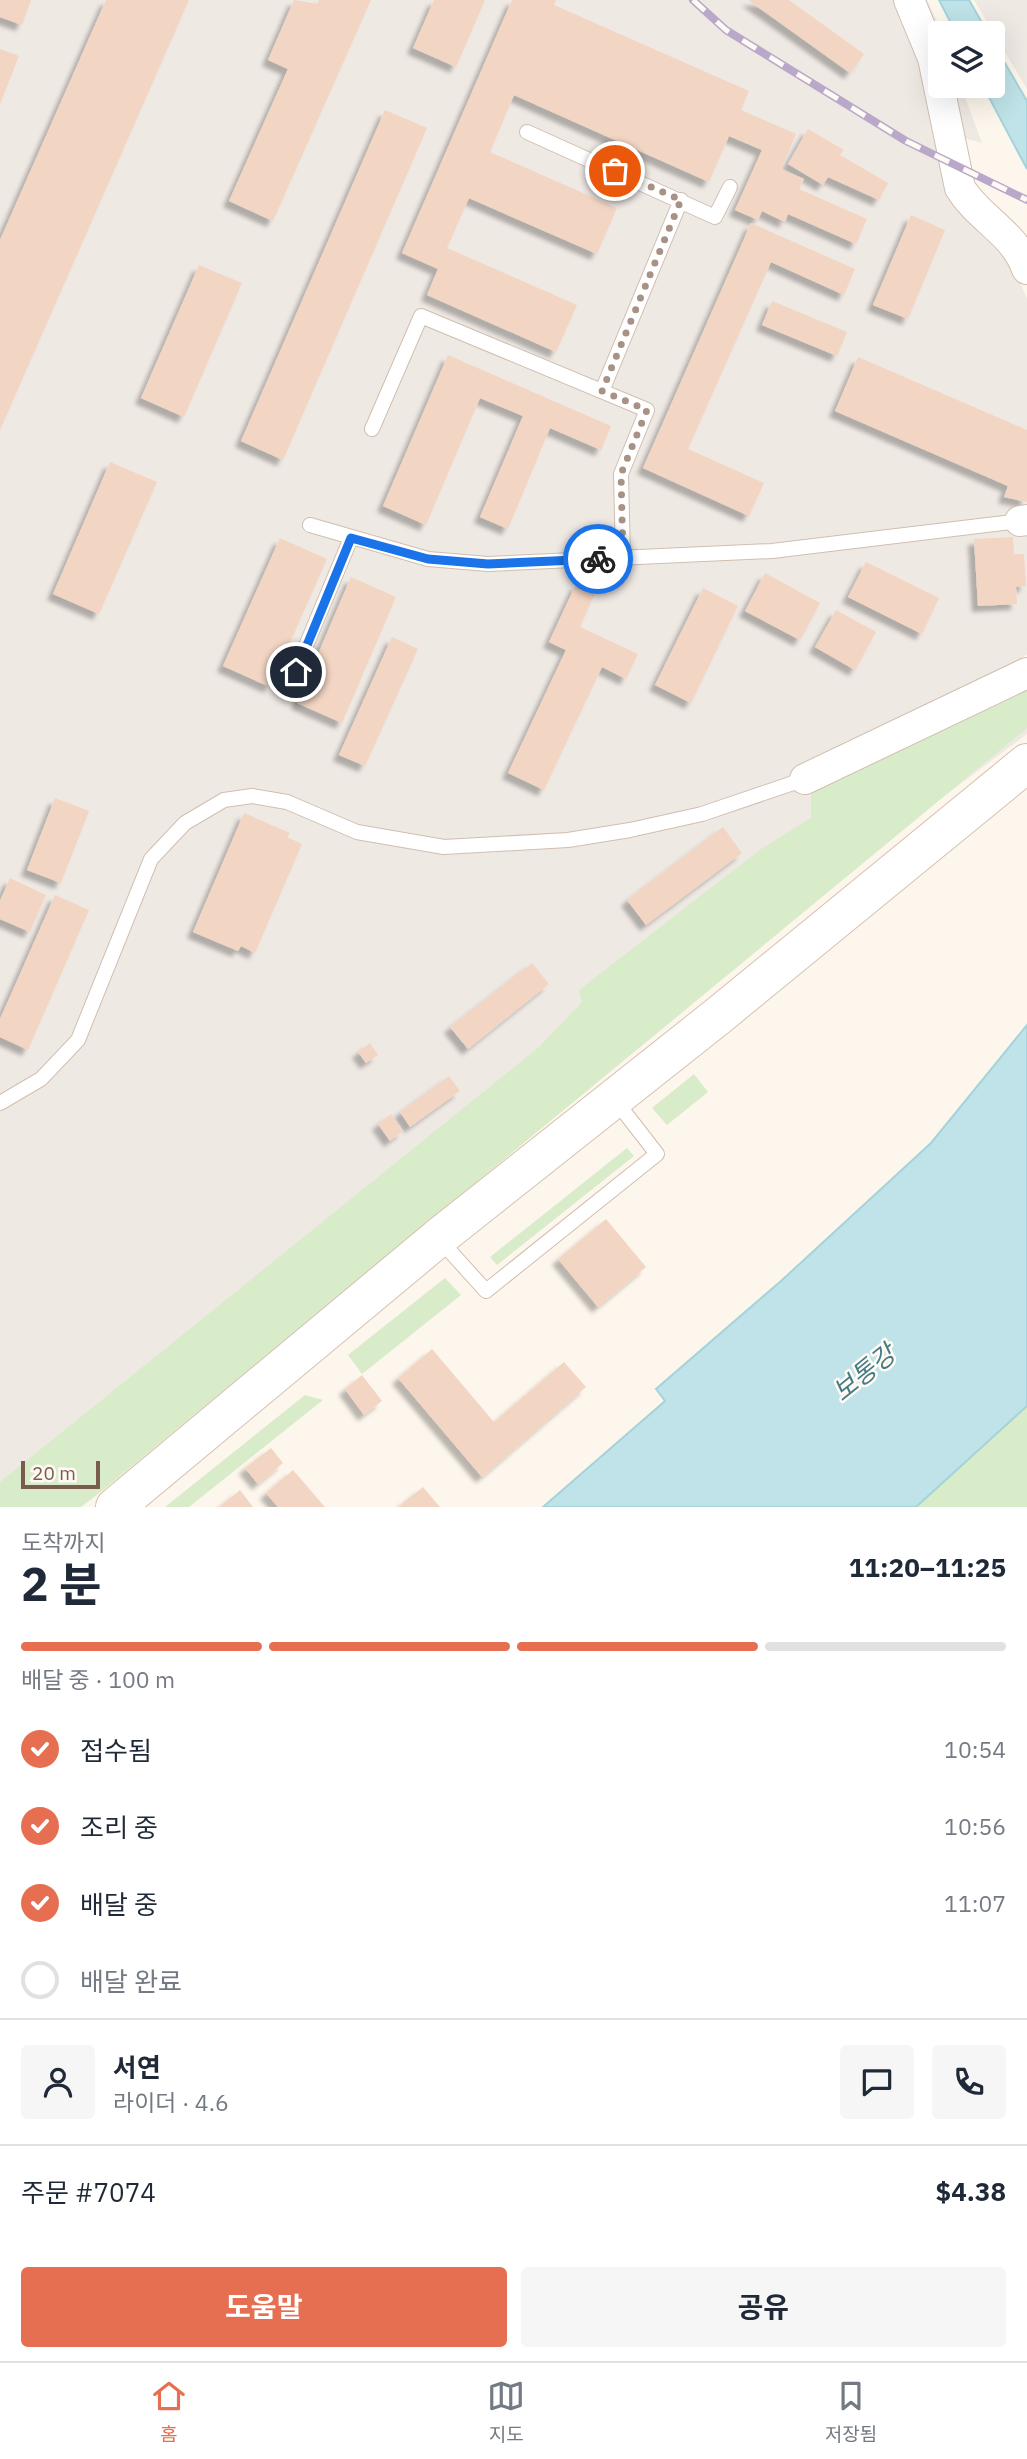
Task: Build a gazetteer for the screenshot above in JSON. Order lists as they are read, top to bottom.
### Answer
{
  "water": ["보통강"],
  "scale_bar": "20 m",
  "page": {
    "scale": "20 m",
    "heading": ["2 분", "도착까지", "11:20–11:25"],
    "panel": [
      "서연",
      "라이더 · 4.6",
      "주문 #7074",
      "$4.38"
    ],
    "bar": "배달 중 · 100 m",
    "list": [
      ["접수됨", "10:54"],
      ["조리 중", "10:56"],
      ["배달 중", "11:07"],
      "배달 완료"
    ],
    "buttons": ["도움말", "공유"],
    "tabs": ["홈", "지도", "저장됨"]
  }
}
